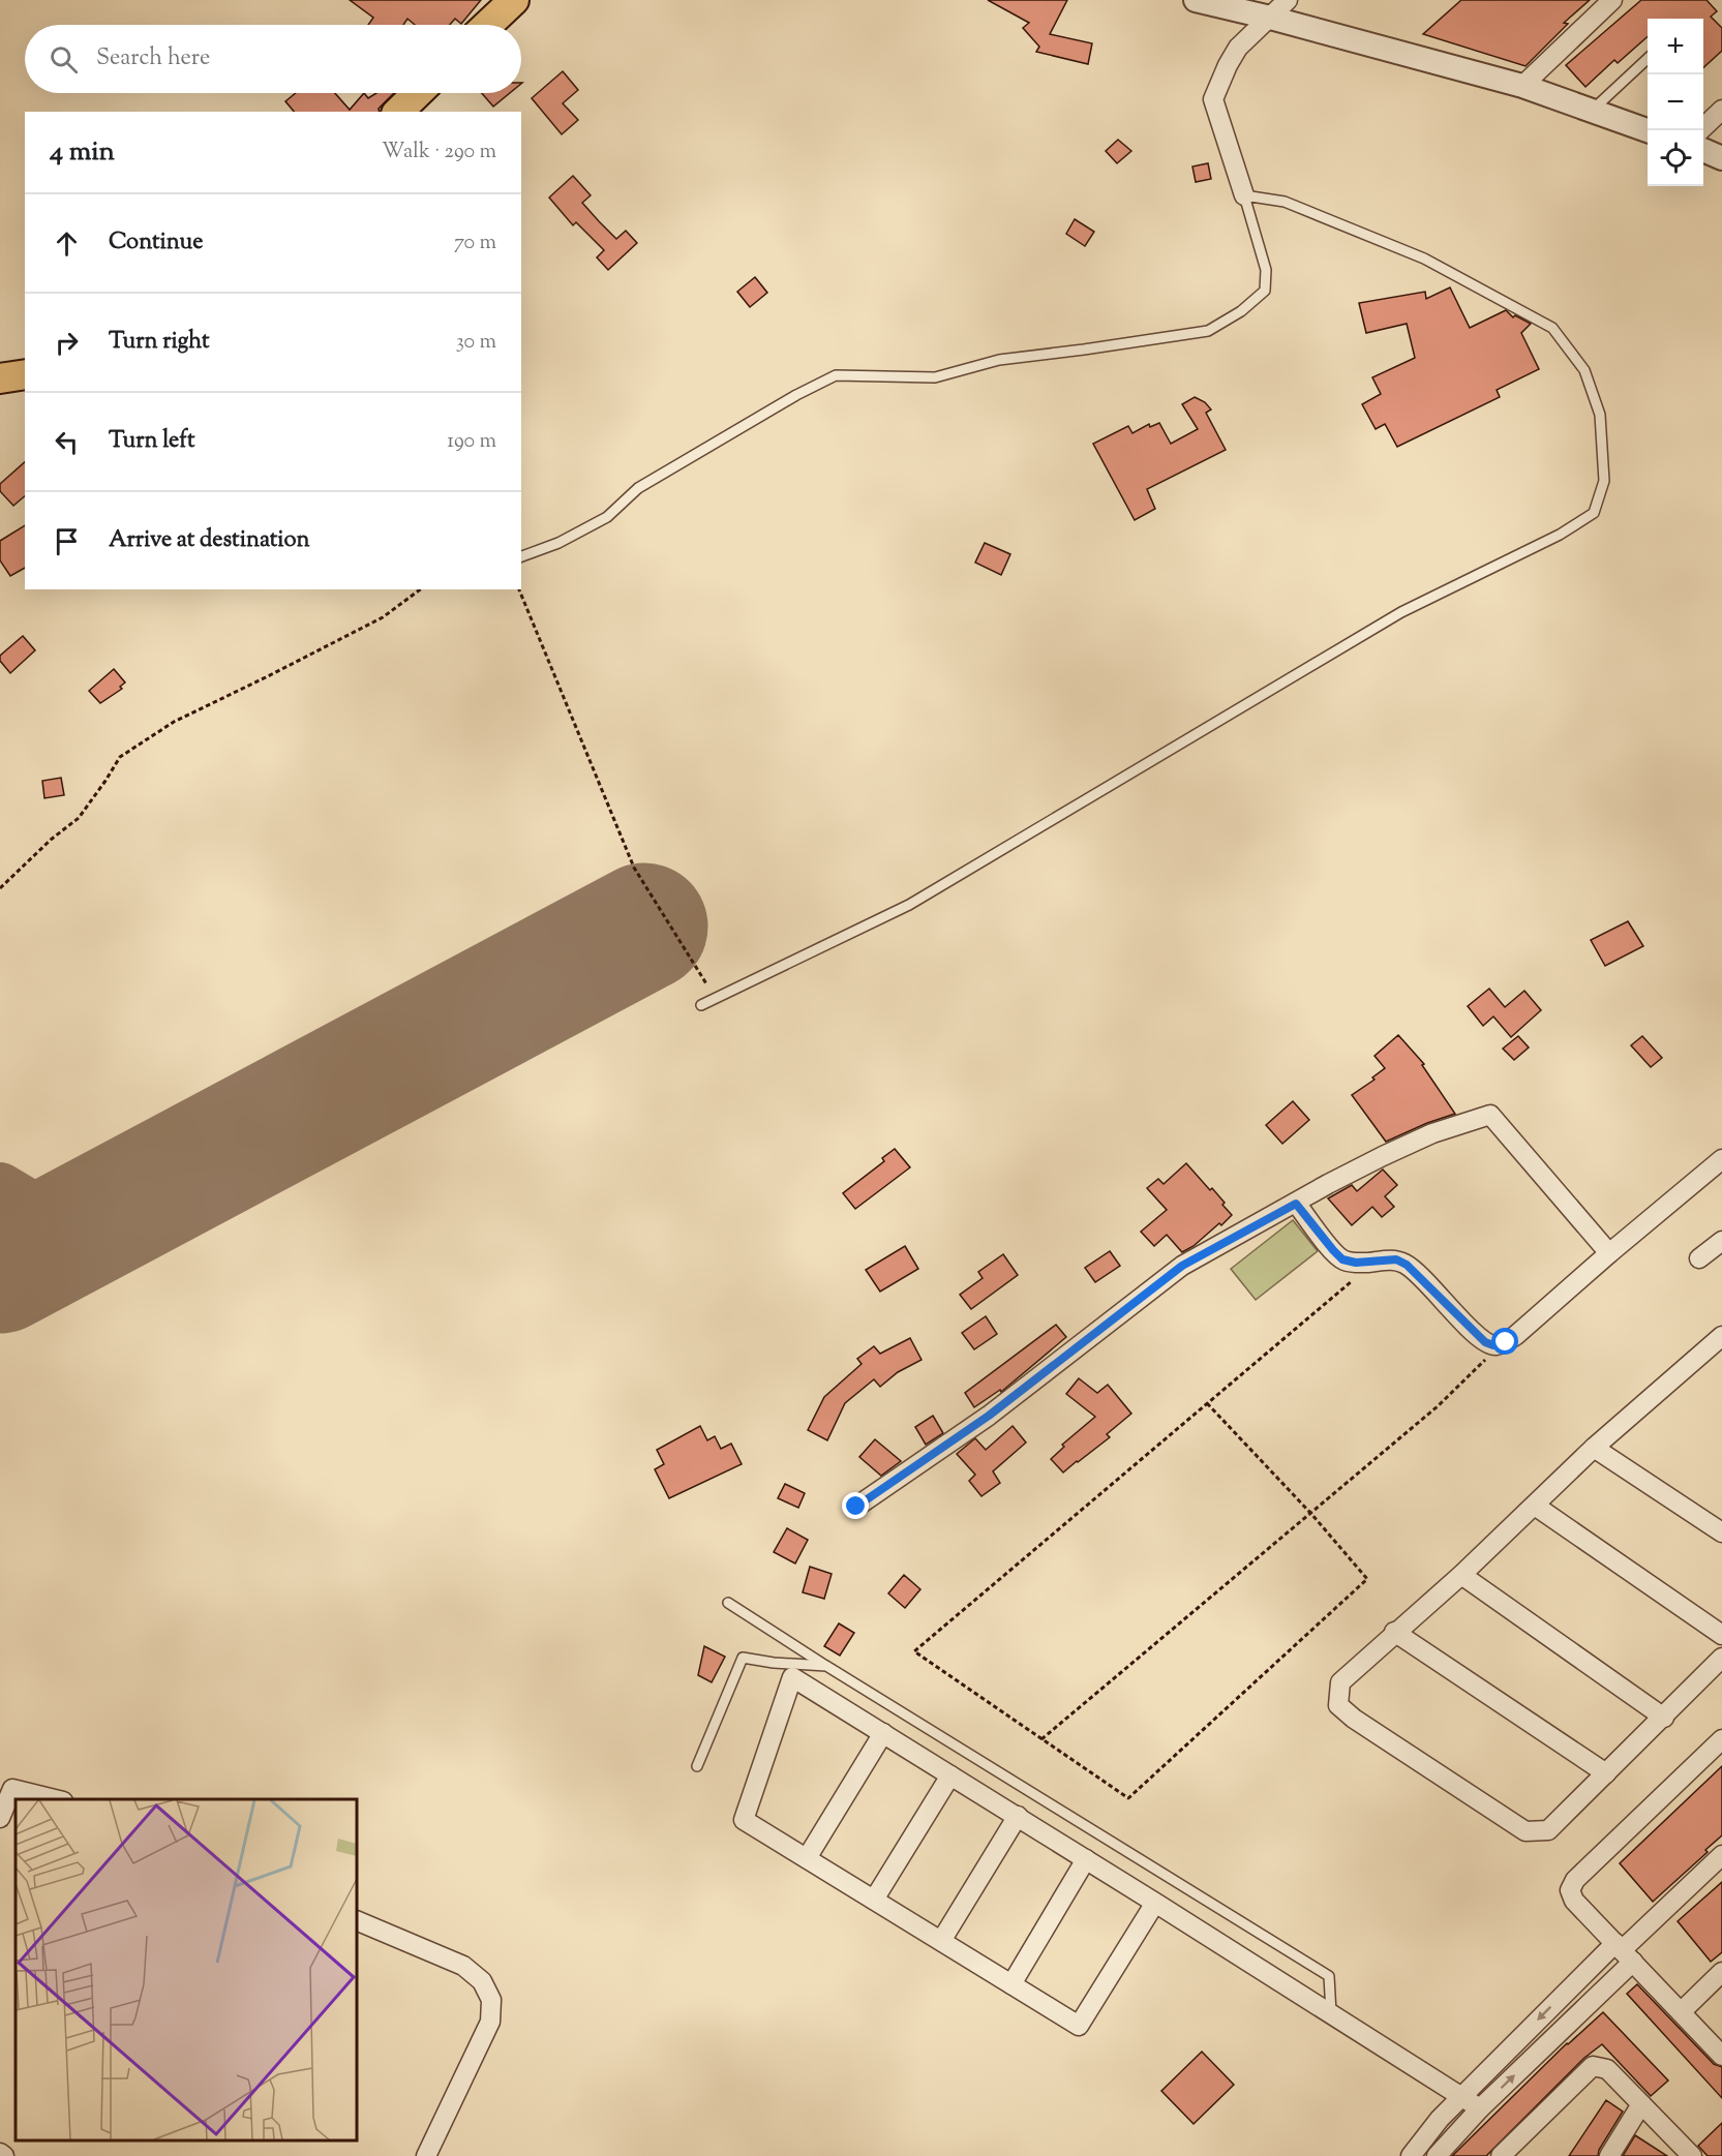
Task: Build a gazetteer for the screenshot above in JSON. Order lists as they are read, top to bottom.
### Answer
{
  "page": {
    "map_buttons": ["+", "−"],
    "search": "Search here",
    "heading": ["4 min", "Walk · 290 m"],
    "list": [
      ["Continue", "70 m"],
      ["Turn right", "30 m"],
      ["Turn left", "190 m"],
      "Arrive at destination"
    ]
  }
}
